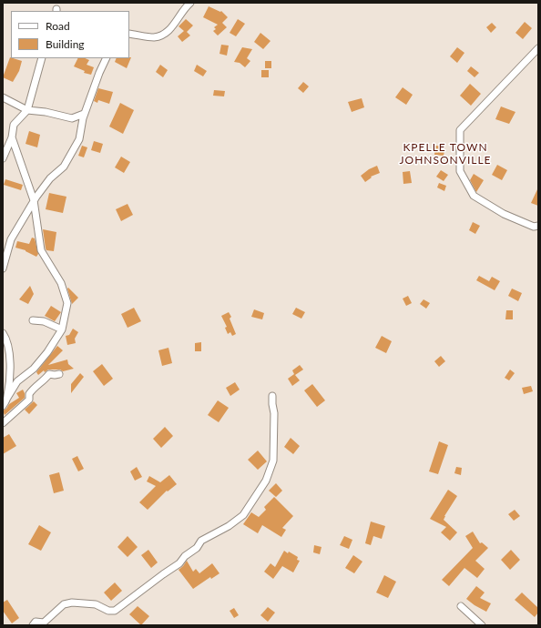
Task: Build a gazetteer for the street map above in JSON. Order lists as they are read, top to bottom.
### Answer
{
  "districts": ["KPELLE TOWN JOHNSONVILLE"],
  "legend": ["Road", "Building"]
}
